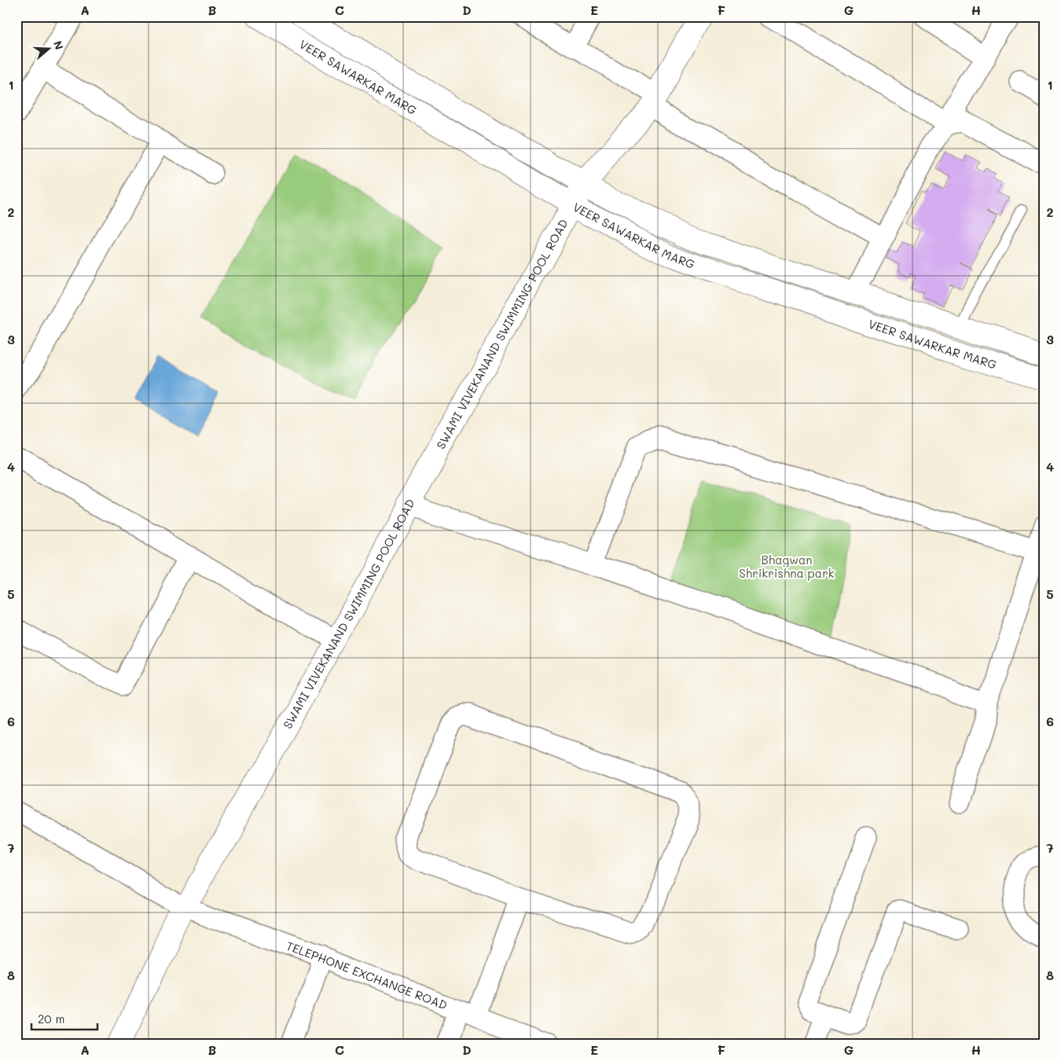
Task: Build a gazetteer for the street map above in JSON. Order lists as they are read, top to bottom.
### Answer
{
  "streets": {
    "street": ["VEER SAWARKAR MARG", "SWAMI VIVEKANAND SWIMMING POOL ROAD", "TELEPHONE EXCHANGE ROAD"]
  },
  "crossings": [
    ["VEER SAWARKAR MARG", "SWAMI VIVEKANAND SWIMMING POOL ROAD"],
    ["SWAMI VIVEKANAND SWIMMING POOL ROAD", "TELEPHONE EXCHANGE ROAD"]
  ],
  "parks": ["Bhagwan Shrikrishna park"],
  "scale_bar": "20 m",
  "north": "right",
  "grid": {
    "columns": [
      "A",
      "B",
      "C",
      "D",
      "E",
      "F",
      "G",
      "H"
    ],
    "rows": [
      "1",
      "2",
      "3",
      "4",
      "5",
      "6",
      "7",
      "8"
    ]
  }
}
